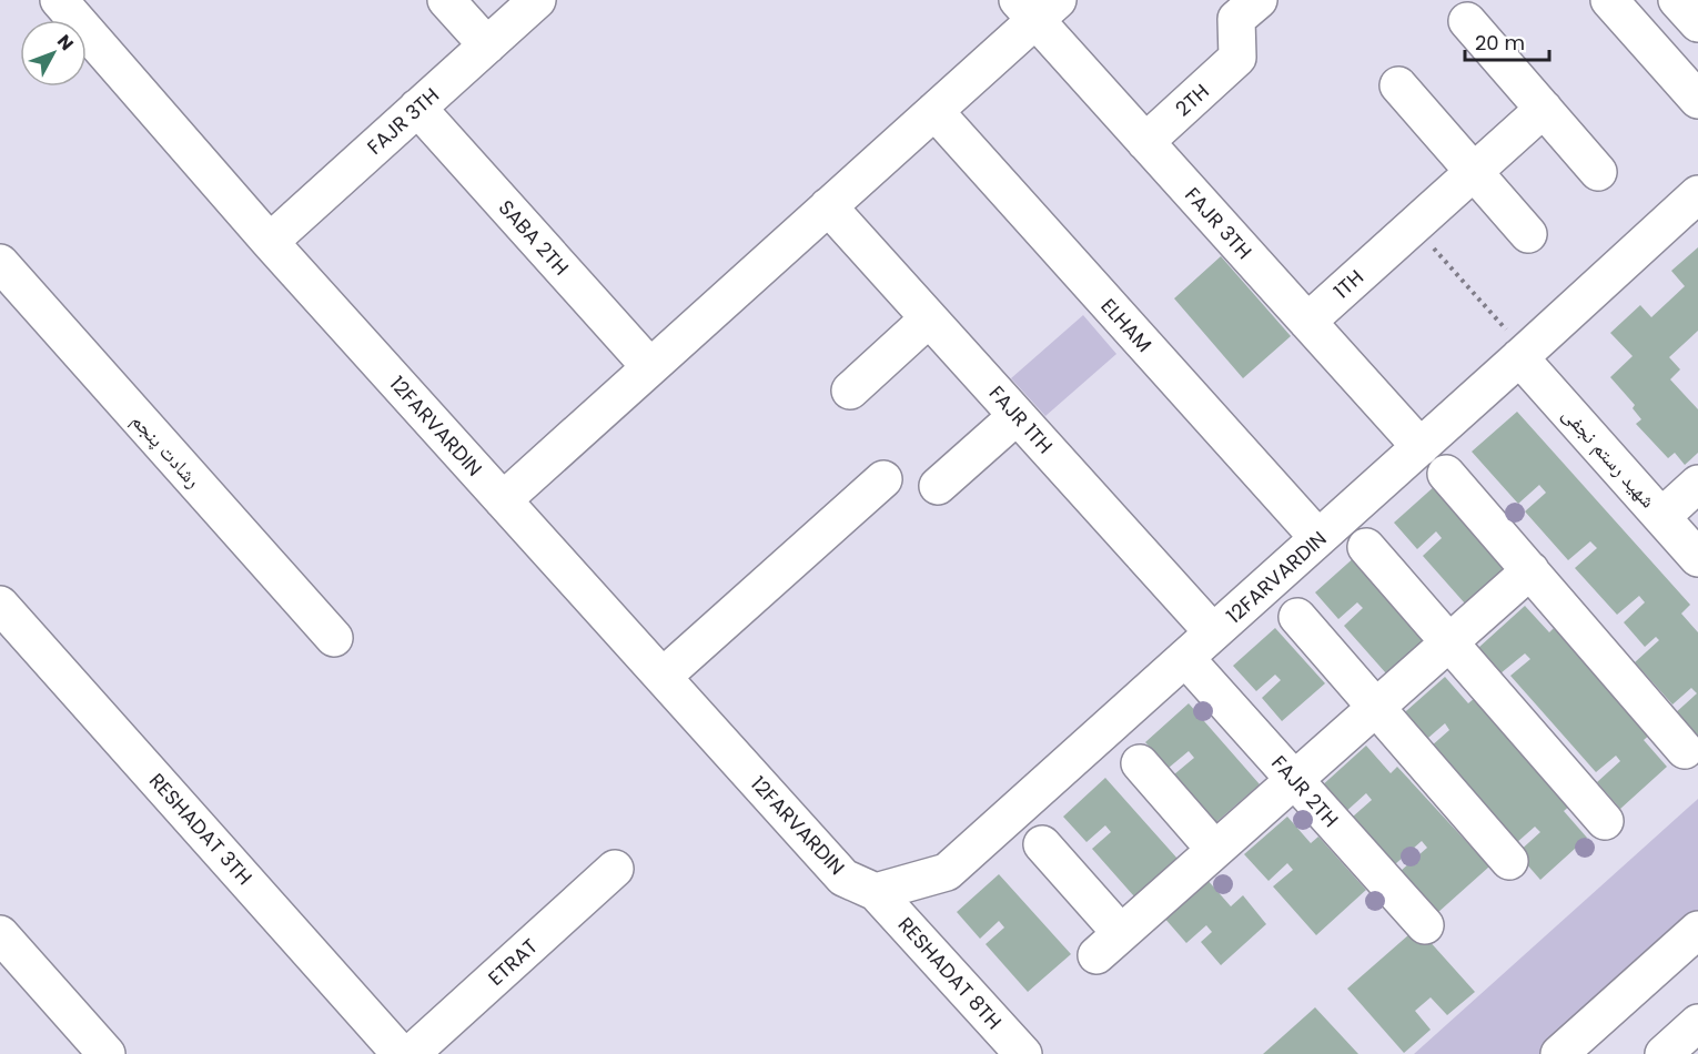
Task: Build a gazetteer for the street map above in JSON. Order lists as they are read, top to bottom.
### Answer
{
  "streets": {
    "street": [
      "2TH",
      "FAJR 3TH",
      "SABA 2TH",
      "1TH",
      "ELHAM",
      "FAJR 1TH",
      "12FARVARDIN",
      "رشادت پنجم",
      "شهید رستم نجفی",
      "FAJR 2TH",
      "RESHADAT 3TH",
      "ETRAT",
      "RESHADAT 8TH"
    ]
  },
  "crossings": [
    ["2TH", "FAJR 3TH"],
    ["FAJR 3TH", "SABA 2TH"],
    ["FAJR 3TH", "1TH"],
    ["FAJR 3TH", "12FARVARDIN"],
    ["ELHAM", "12FARVARDIN"],
    ["FAJR 1TH", "12FARVARDIN"],
    ["12FARVARDIN", "شهید رستم نجفی"],
    ["12FARVARDIN", "FAJR 2TH"],
    ["12FARVARDIN", "RESHADAT 8TH"]
  ],
  "scale_bar": "20 m",
  "north": "top right"
}
